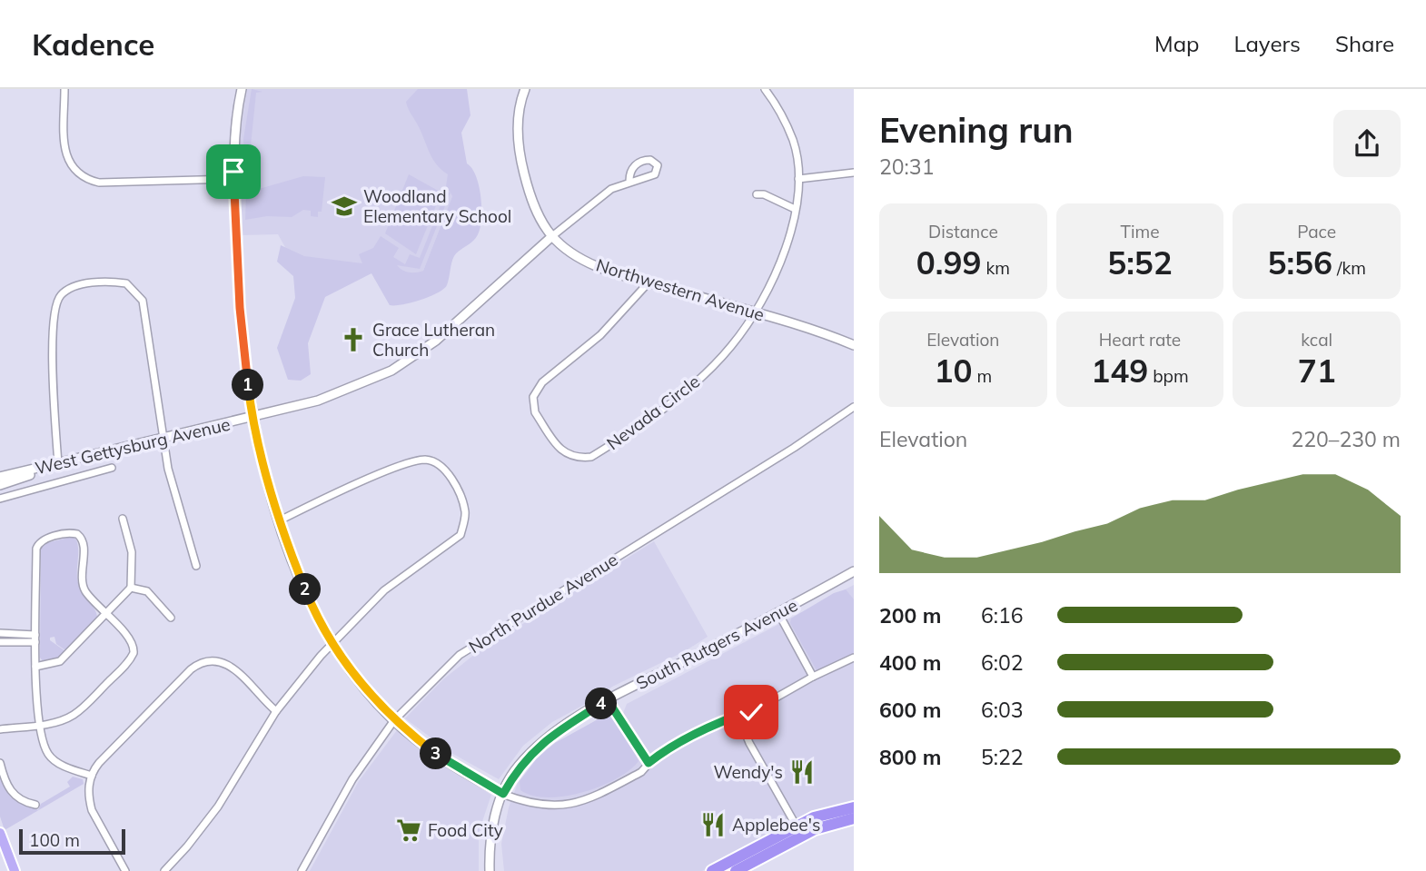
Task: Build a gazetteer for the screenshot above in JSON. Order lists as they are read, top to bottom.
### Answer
{
  "streets": {
    "street": [
      "Northwestern Avenue",
      "Nevada Circle",
      "West Gettysburg Avenue",
      "North Purdue Avenue",
      "South Rutgers Avenue"
    ]
  },
  "crossings": [
    ["Northwestern Avenue", "Nevada Circle"],
    ["Northwestern Avenue", "West Gettysburg Avenue"]
  ],
  "places": {
    "school or university": ["Woodland Elementary School"],
    "church": ["Grace Lutheran Church"],
    "restaurant": ["Wendy's", "Applebee's"],
    "supermarket": ["Food City"]
  },
  "scale_bar": "100 m",
  "page": {
    "header": "Kadence",
    "nav": ["Map", "Layers", "Share"],
    "heading": ["Evening run", "20:31"],
    "stats": [
      ["Distance", "0.99 km"],
      ["Time", "5:52"],
      ["Pace", "5:56 /km"],
      ["Elevation", "10 m"],
      ["Heart rate", "149 bpm"],
      ["kcal", "71"]
    ],
    "pins": [
      "1",
      "2",
      "4",
      "3"
    ],
    "chart": ["Elevation", "220–230 m"],
    "list": [
      {
        "name": "200 m",
        "note": "6:16"
      },
      {
        "name": "400 m",
        "note": "6:02"
      },
      {
        "name": "600 m",
        "note": "6:03"
      },
      {
        "name": "800 m",
        "note": "5:22"
      }
    ],
    "scale": "100 m"
  }
}
